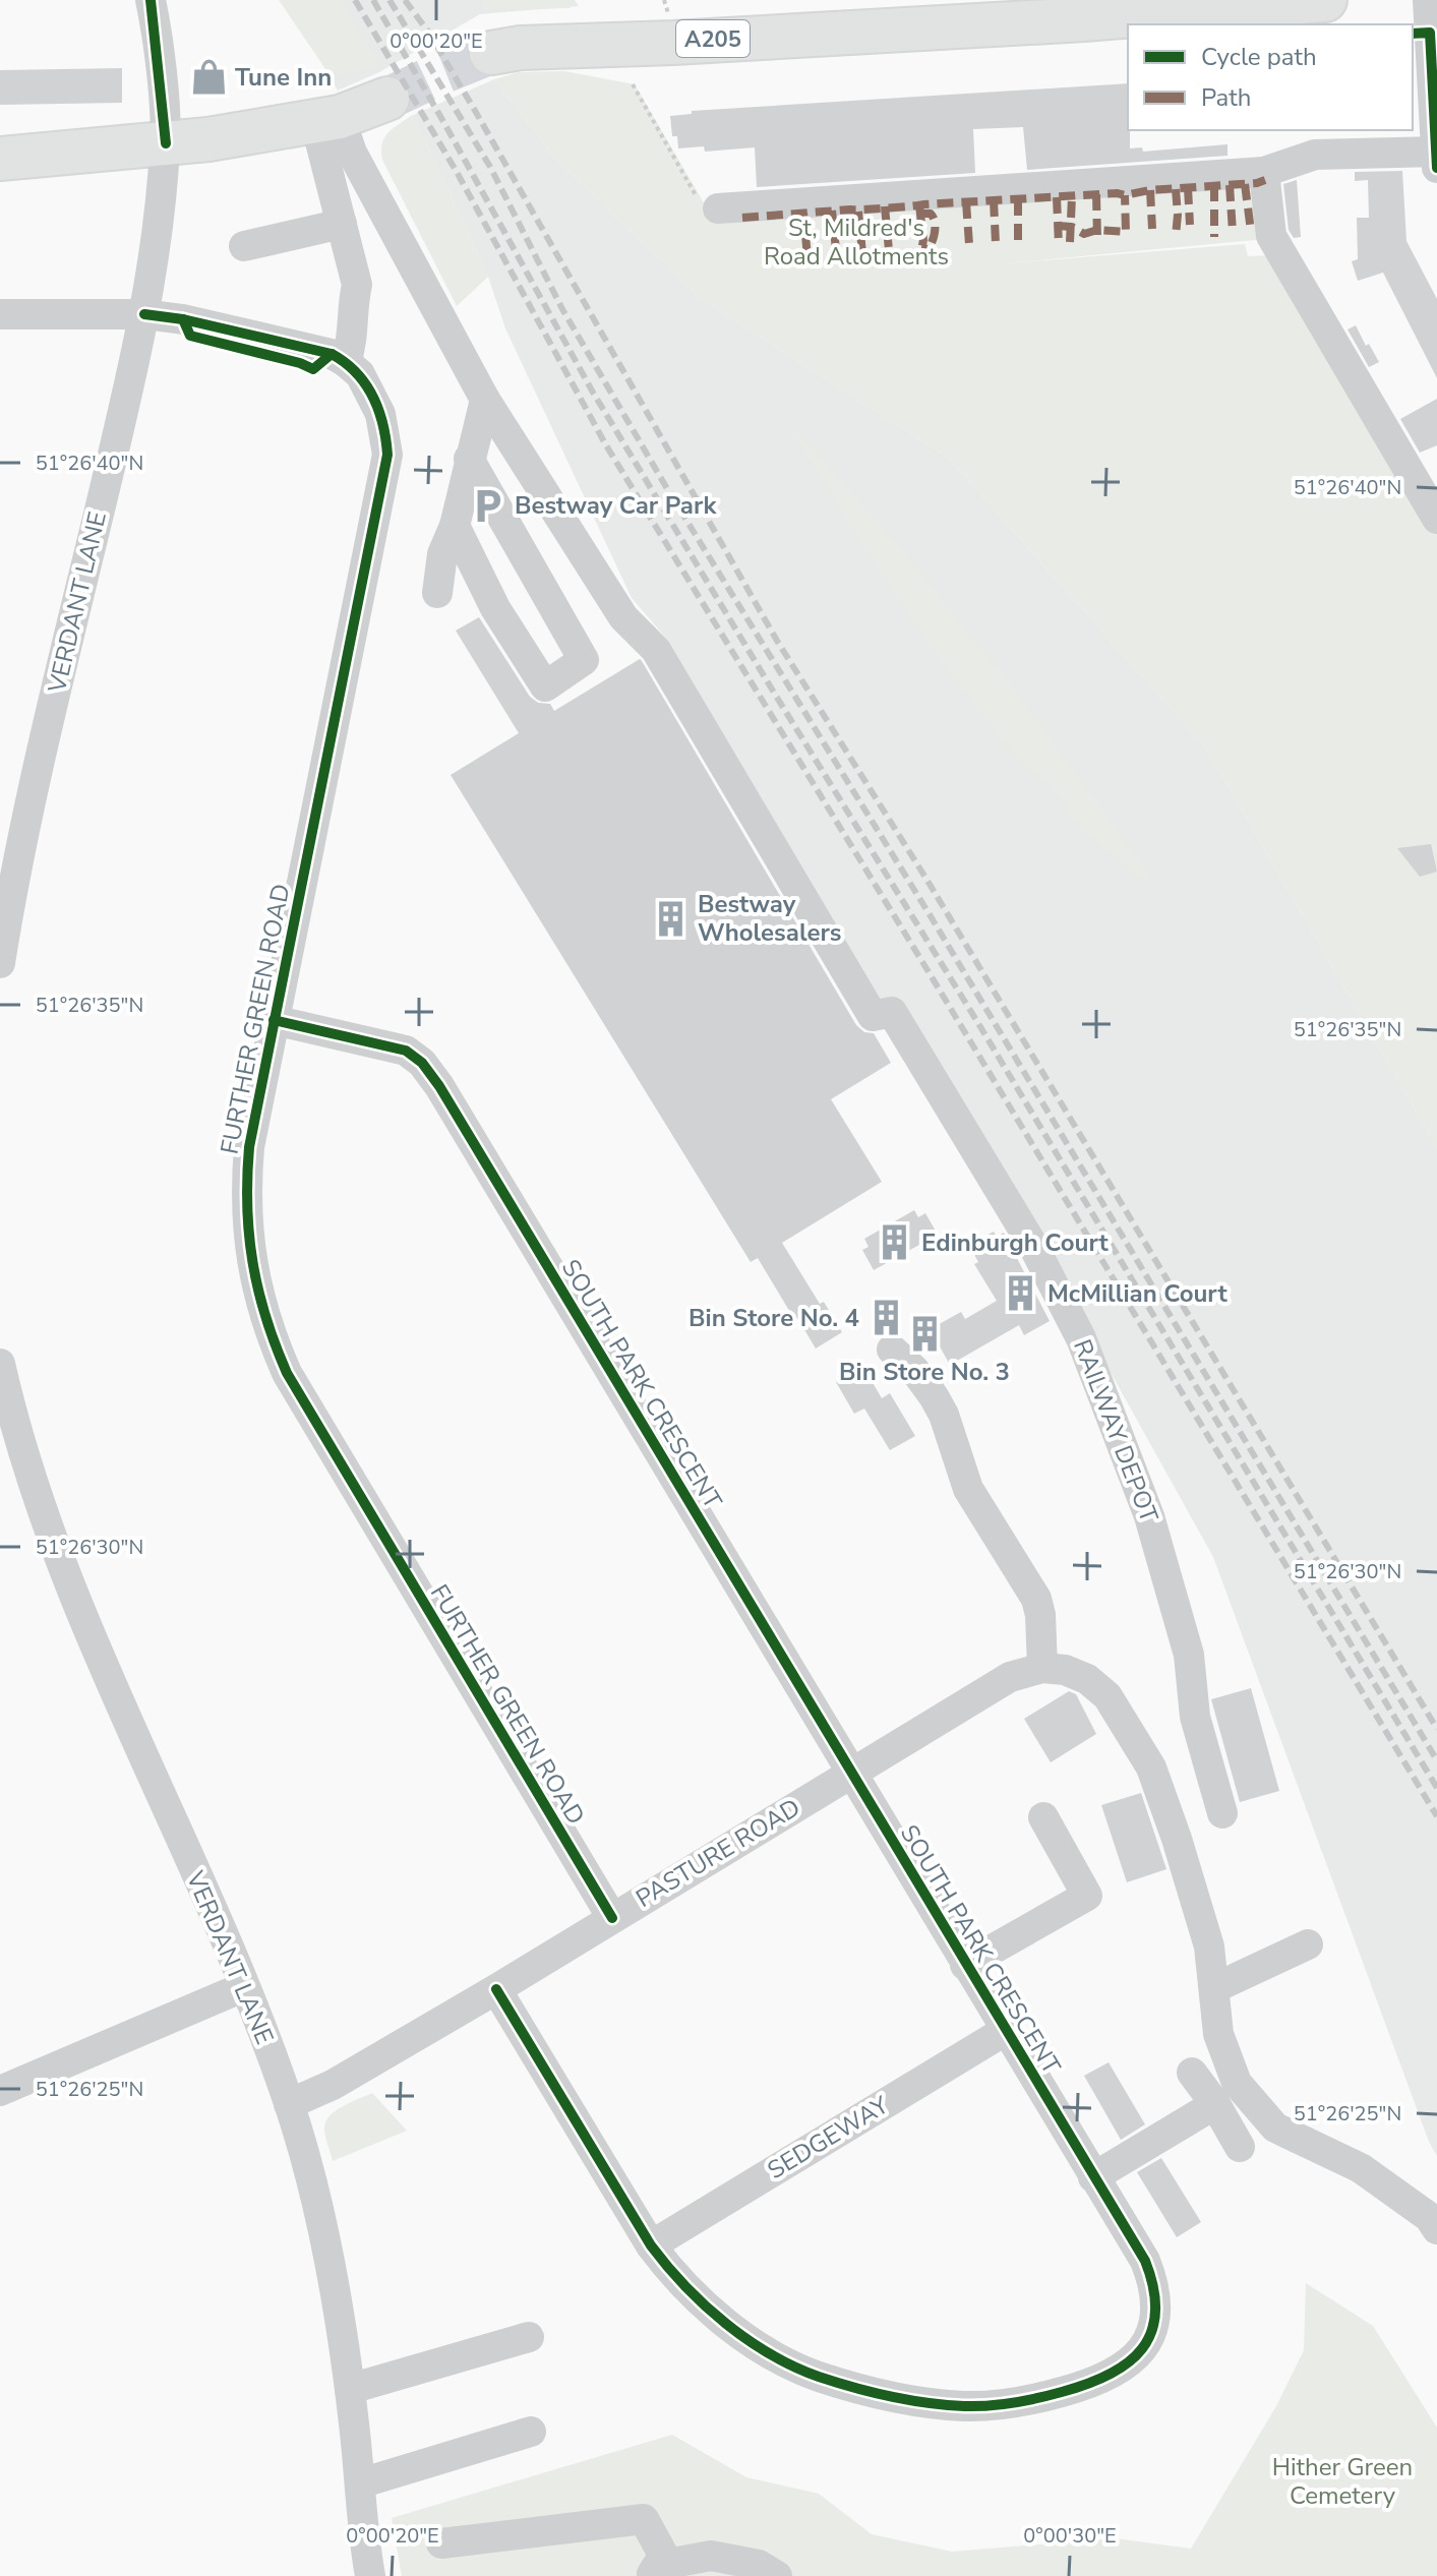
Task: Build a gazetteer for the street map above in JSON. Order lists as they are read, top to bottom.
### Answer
{
  "streets": {
    "highway": ["A205"],
    "street": [
      "VERDANT LANE",
      "FURTHER GREEN ROAD",
      "SOUTH PARK CRESCENT",
      "RAILWAY DEPOT",
      "PASTURE ROAD",
      "SEDGEWAY"
    ]
  },
  "crossings": [
    ["VERDANT LANE", "PASTURE ROAD"],
    ["FURTHER GREEN ROAD", "SOUTH PARK CRESCENT"],
    ["FURTHER GREEN ROAD", "PASTURE ROAD"],
    ["SOUTH PARK CRESCENT", "PASTURE ROAD"],
    ["SOUTH PARK CRESCENT", "SEDGEWAY"]
  ],
  "parks": ["St, Mildred's Road Allotments", "Hither Green Cemetery"],
  "places": {
    "shop": ["Tune Inn"],
    "parking": ["Bestway Car Park"],
    "building": [
      "Bestway Wholesalers",
      "Edinburgh Court",
      "McMillian Court",
      "Bin Store No. 4",
      "Bin Store No. 3"
    ]
  },
  "legend": ["Cycle path", "Path"],
  "coordinates": [
    "0°00'20\"E",
    "51°26'40\"N",
    "51°26'35\"N",
    "51°26'30\"N",
    "51°26'25\"N",
    "0°00'30\"E"
  ]
}
